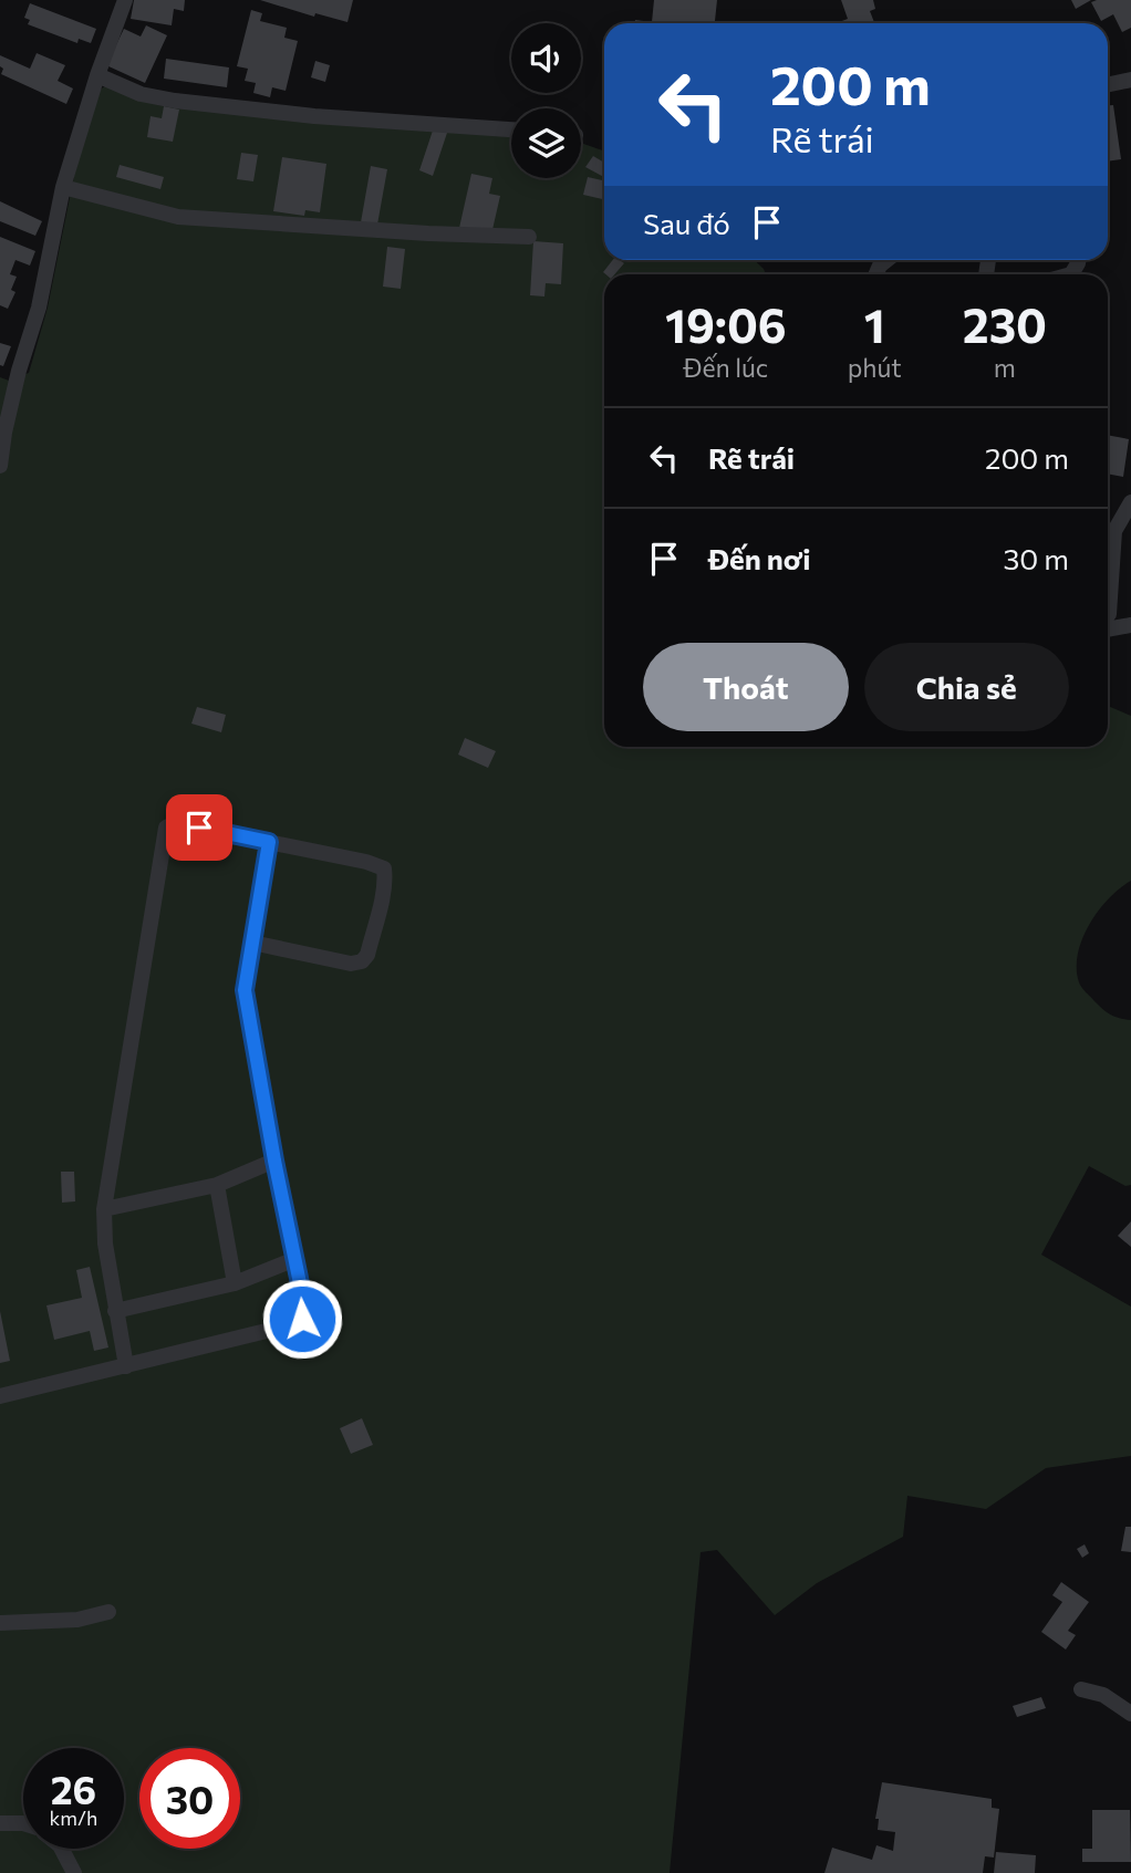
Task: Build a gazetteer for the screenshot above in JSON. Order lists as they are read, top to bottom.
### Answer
{
  "page": {
    "turn": ["200 m", "Rẽ trái"],
    "then": "Sau đó",
    "eta": [
      "19:06",
      "Đến lúc",
      "1",
      "phút",
      "230",
      "m"
    ],
    "list": [
      {
        "name": "Rẽ trái",
        "value": "200 m"
      },
      {
        "name": "Đến nơi",
        "value": "30 m"
      }
    ],
    "buttons": ["Thoát", "Chia sẻ"],
    "speed": "26 km/h",
    "limit": "30"
  }
}
